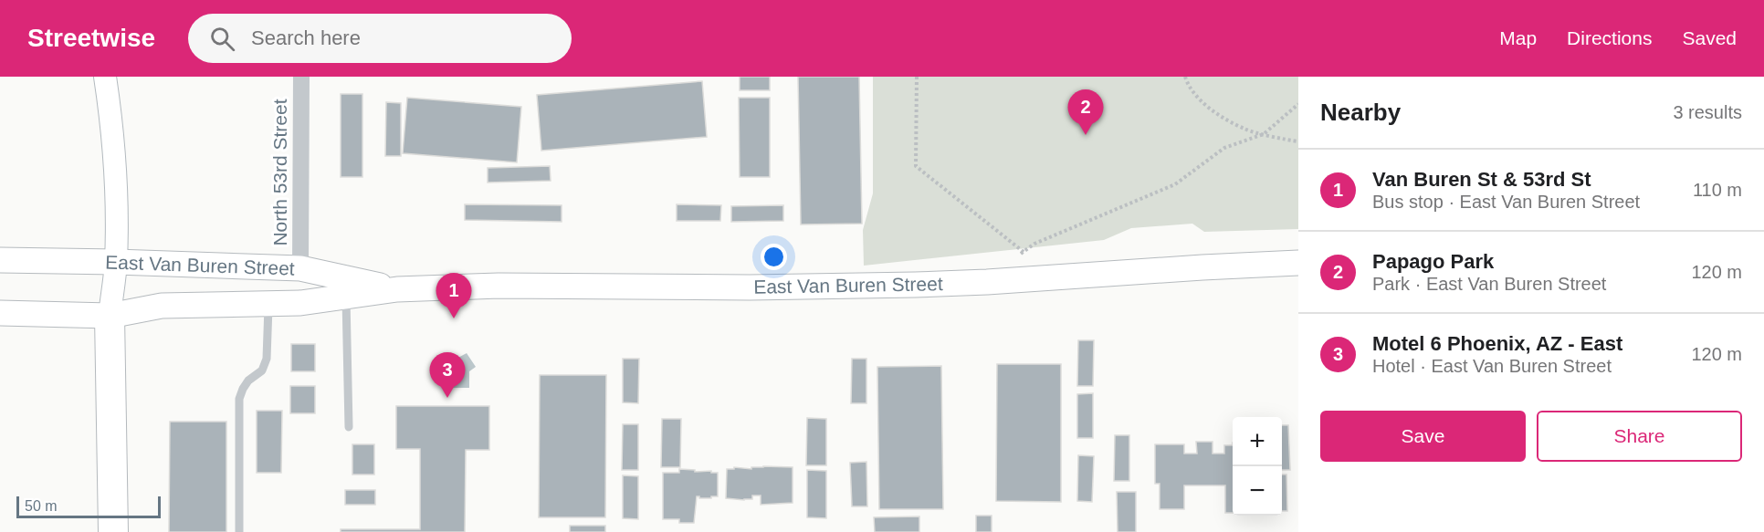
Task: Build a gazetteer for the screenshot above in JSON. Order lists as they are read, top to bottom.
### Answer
{
  "streets": {
    "main road": ["East Van Buren Street"],
    "street": ["North 53rd Street"]
  },
  "crossings": [
    ["North 53rd Street", "East Van Buren Street"]
  ],
  "scale_bar": "50 m",
  "page": {
    "header": "Streetwise",
    "search": "Search here",
    "nav": ["Map", "Directions", "Saved"],
    "heading": ["Nearby", "3 results"],
    "pins": ["2", "1", "3"],
    "list": [
      {
        "mark": "1",
        "name": "Van Buren St & 53rd St",
        "note": "Bus stop · East Van Buren Street",
        "value": "110 m"
      },
      {
        "mark": "2",
        "name": "Papago Park",
        "note": "Park · East Van Buren Street",
        "value": "120 m"
      },
      {
        "mark": "3",
        "name": "Motel 6 Phoenix, AZ - East",
        "note": "Hotel · East Van Buren Street",
        "value": "120 m"
      }
    ],
    "buttons": ["Save", "Share"],
    "map_buttons": ["+", "−"],
    "scale": "50 m"
  }
}
